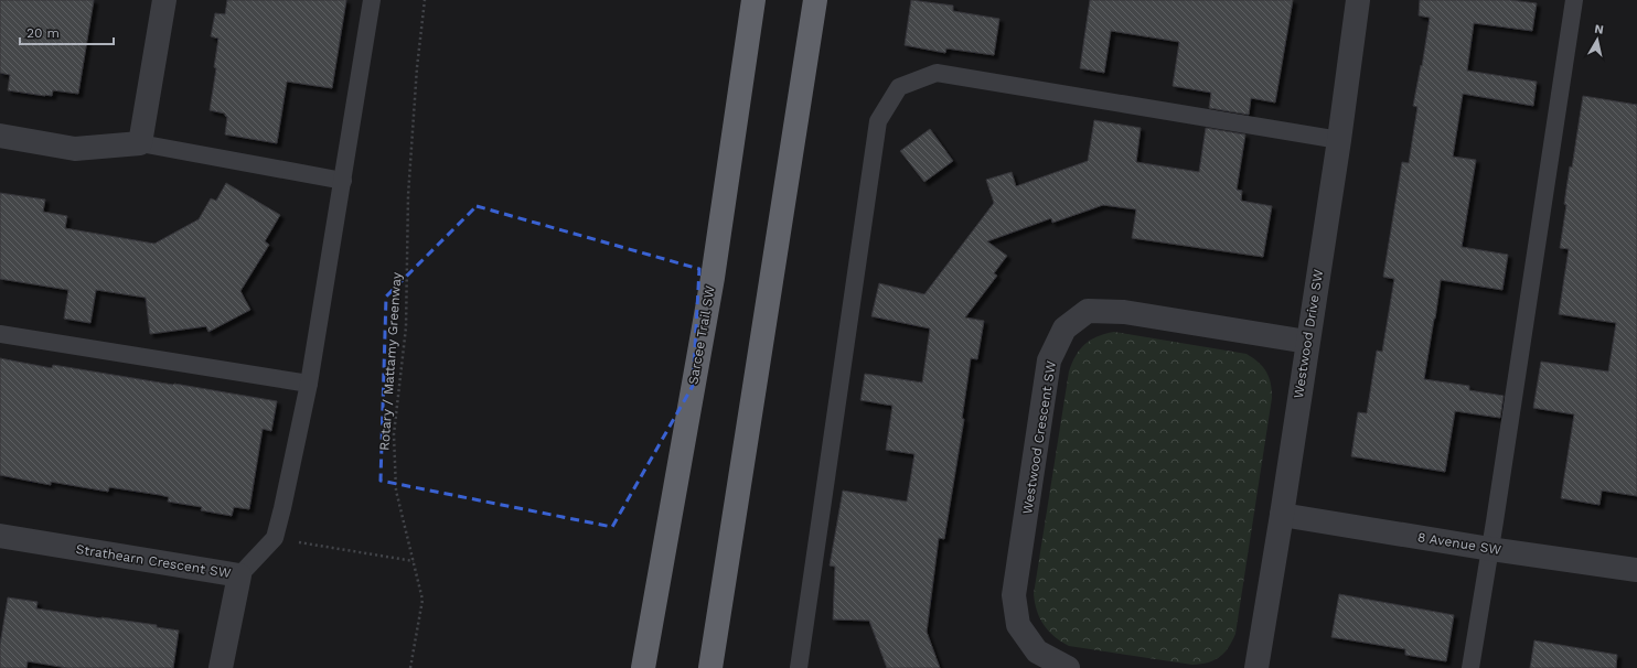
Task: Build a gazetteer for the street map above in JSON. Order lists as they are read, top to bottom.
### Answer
{
  "streets": {
    "highway": ["Sarcee Trail SW"],
    "street": [
      "Westwood Drive SW",
      "Westwood Crescent SW",
      "8 Avenue SW",
      "Strathearn Crescent SW"
    ],
    "path": ["Rotary / Mattamy Greenway"]
  },
  "crossings": [
    ["Westwood Drive SW", "Westwood Crescent SW"],
    ["Westwood Drive SW", "8 Avenue SW"]
  ],
  "scale_bar": "20 m",
  "north": "top"
}
